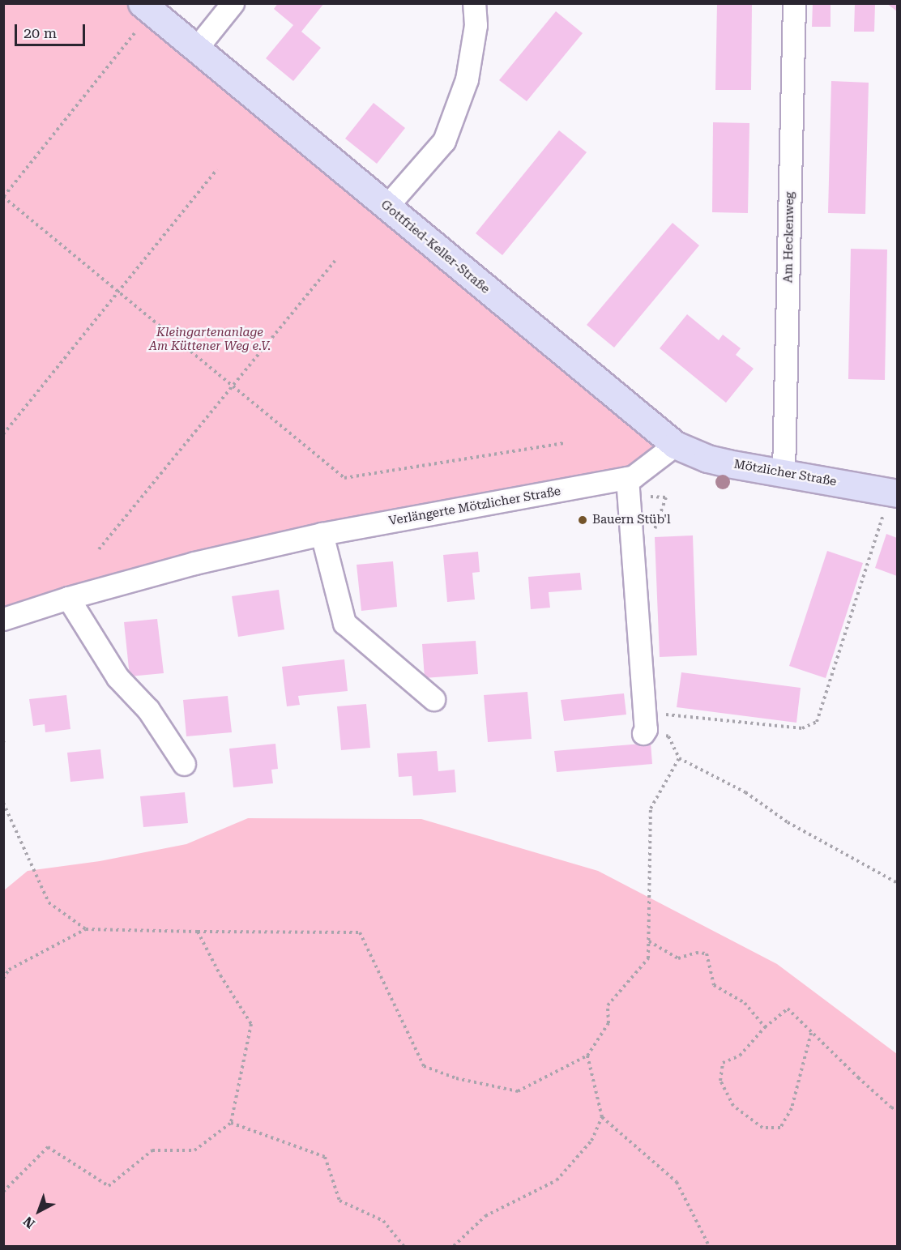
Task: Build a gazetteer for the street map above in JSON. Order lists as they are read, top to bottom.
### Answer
{
  "streets": {
    "street": [
      "Am Heckenweg",
      "Gottfried-Keller-Straße",
      "Mötzlicher Straße",
      "Verlängerte Mötzlicher Straße"
    ]
  },
  "crossings": [
    ["Am Heckenweg", "Mötzlicher Straße"],
    ["Gottfried-Keller-Straße", "Mötzlicher Straße"],
    ["Gottfried-Keller-Straße", "Verlängerte Mötzlicher Straße"],
    ["Mötzlicher Straße", "Verlängerte Mötzlicher Straße"]
  ],
  "parks": ["Kleingartenanlage Am Küttener Weg e.V."],
  "places": ["Bauern Stüb'l"],
  "scale_bar": "20 m",
  "north": "bottom left"
}
